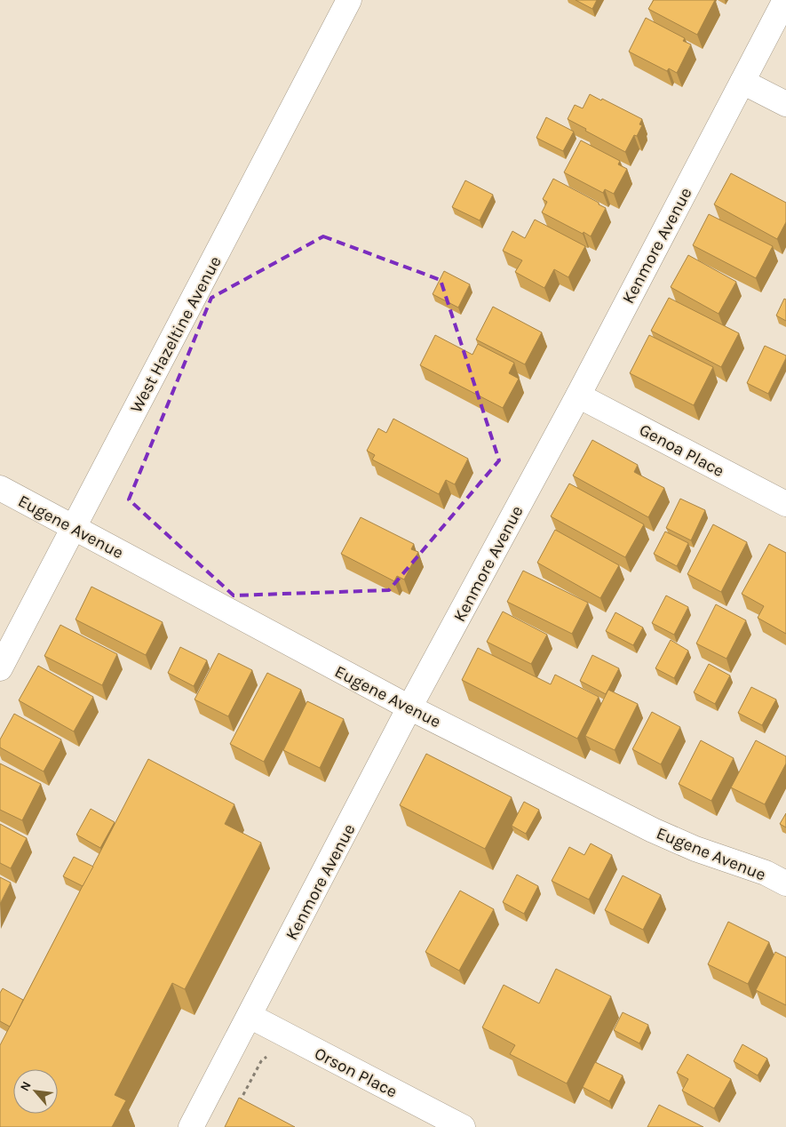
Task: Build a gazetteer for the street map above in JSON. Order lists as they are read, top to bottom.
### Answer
{
  "streets": {
    "street": [
      "Kenmore Avenue",
      "West Hazeltine Avenue",
      "Genoa Place",
      "Eugene Avenue",
      "Orson Place"
    ]
  },
  "crossings": [
    ["Kenmore Avenue", "Genoa Place"],
    ["Kenmore Avenue", "Eugene Avenue"],
    ["Kenmore Avenue", "Orson Place"],
    ["West Hazeltine Avenue", "Eugene Avenue"]
  ],
  "north": "top left"
}
